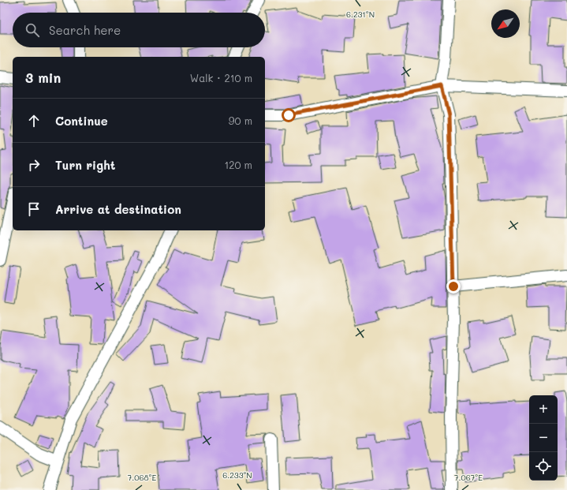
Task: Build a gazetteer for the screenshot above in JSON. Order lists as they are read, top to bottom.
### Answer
{
  "north": "bottom left",
  "page": {
    "search": "Search here",
    "heading": ["3 min", "Walk · 210 m"],
    "list": [
      ["Continue", "90 m"],
      ["Turn right", "120 m"],
      "Arrive at destination"
    ],
    "map_buttons": ["+", "−"]
  },
  "coordinates": [
    "6.231°N",
    "6.233°N",
    "7.068°E",
    "7.067°E"
  ]
}
